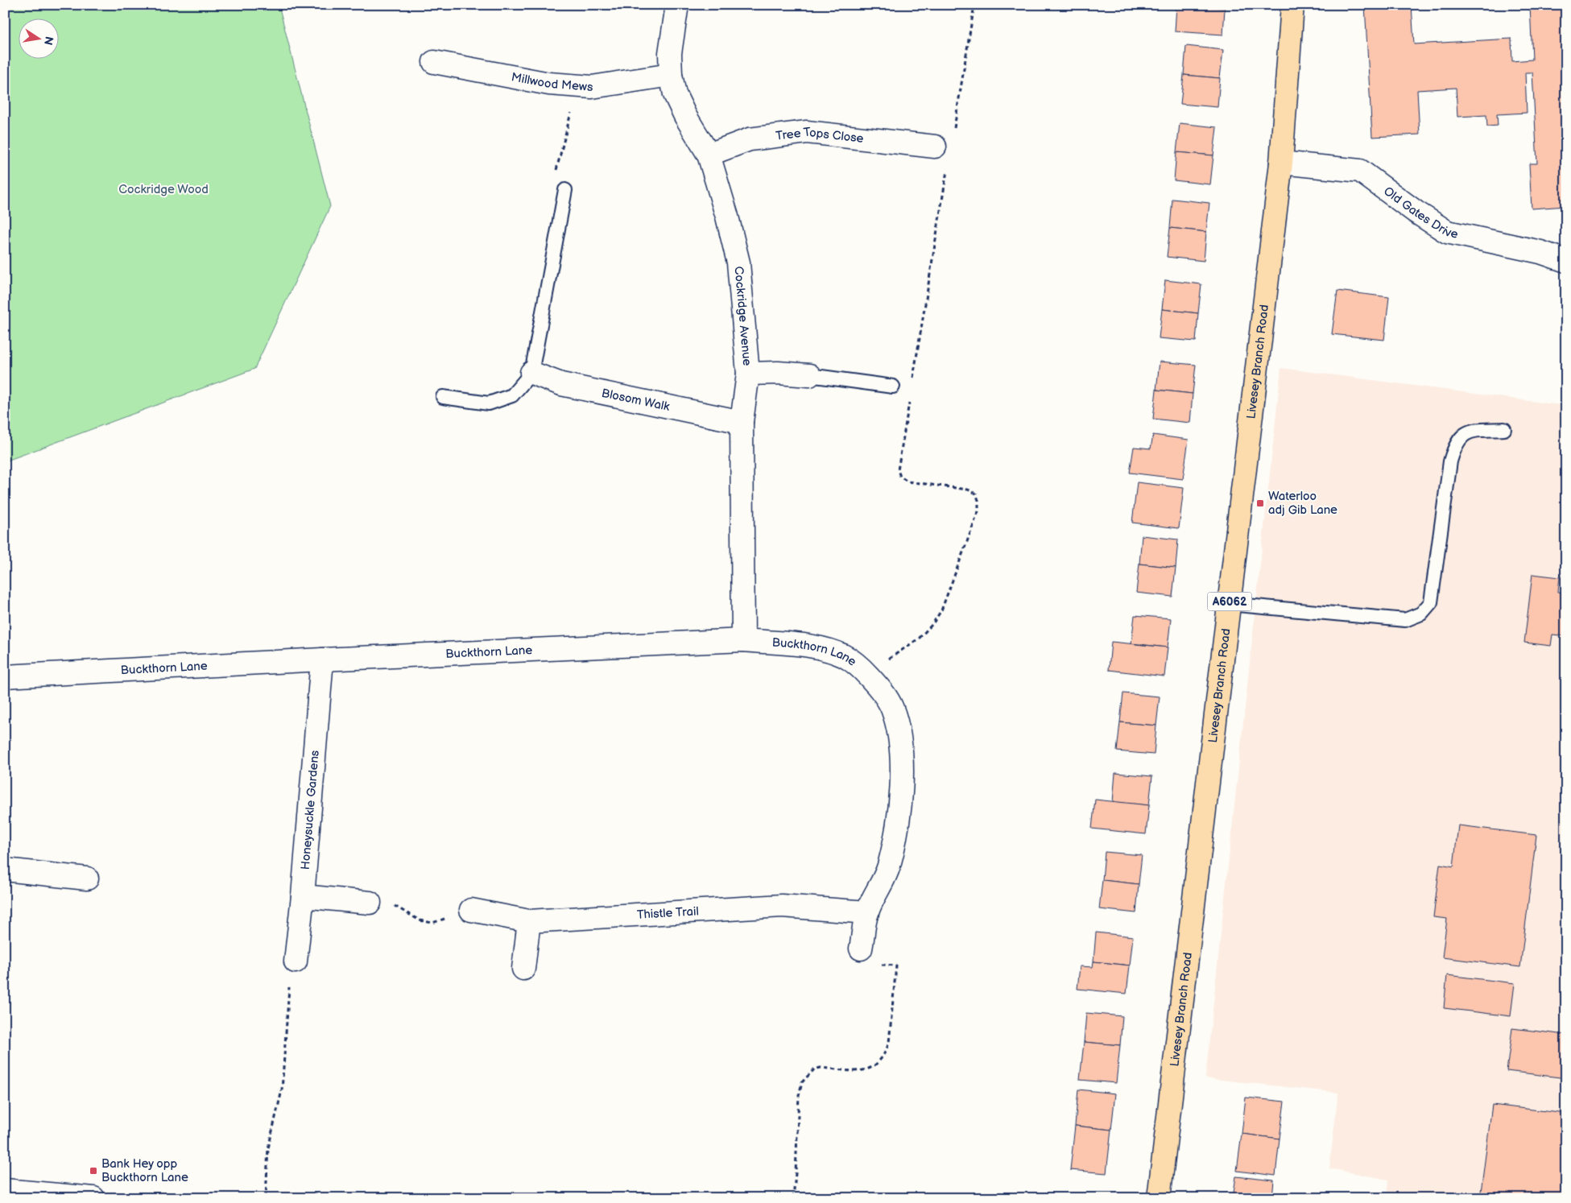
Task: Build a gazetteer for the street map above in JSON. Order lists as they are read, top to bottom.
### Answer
{
  "streets": {
    "main road": ["Livesey Branch Road", "A6062"],
    "street": [
      "Millwood Mews",
      "Tree Tops Close",
      "Old Gates Drive",
      "Cockridge Avenue",
      "Blosom Walk",
      "Buckthorn Lane",
      "Honeysuckle Gardens",
      "Thistle Trail"
    ]
  },
  "crossings": [
    ["Millwood Mews", "Cockridge Avenue"],
    ["Tree Tops Close", "Cockridge Avenue"],
    ["Old Gates Drive", "Livesey Branch Road"],
    ["Cockridge Avenue", "Blosom Walk"],
    ["Cockridge Avenue", "Buckthorn Lane"],
    ["Buckthorn Lane", "Honeysuckle Gardens"],
    ["Buckthorn Lane", "Thistle Trail"]
  ],
  "parks": ["Cockridge Wood"],
  "places": {
    "transit": ["Waterloo adj Gib Lane", "Bank Hey opp Buckthorn Lane"]
  },
  "north": "right"
}
